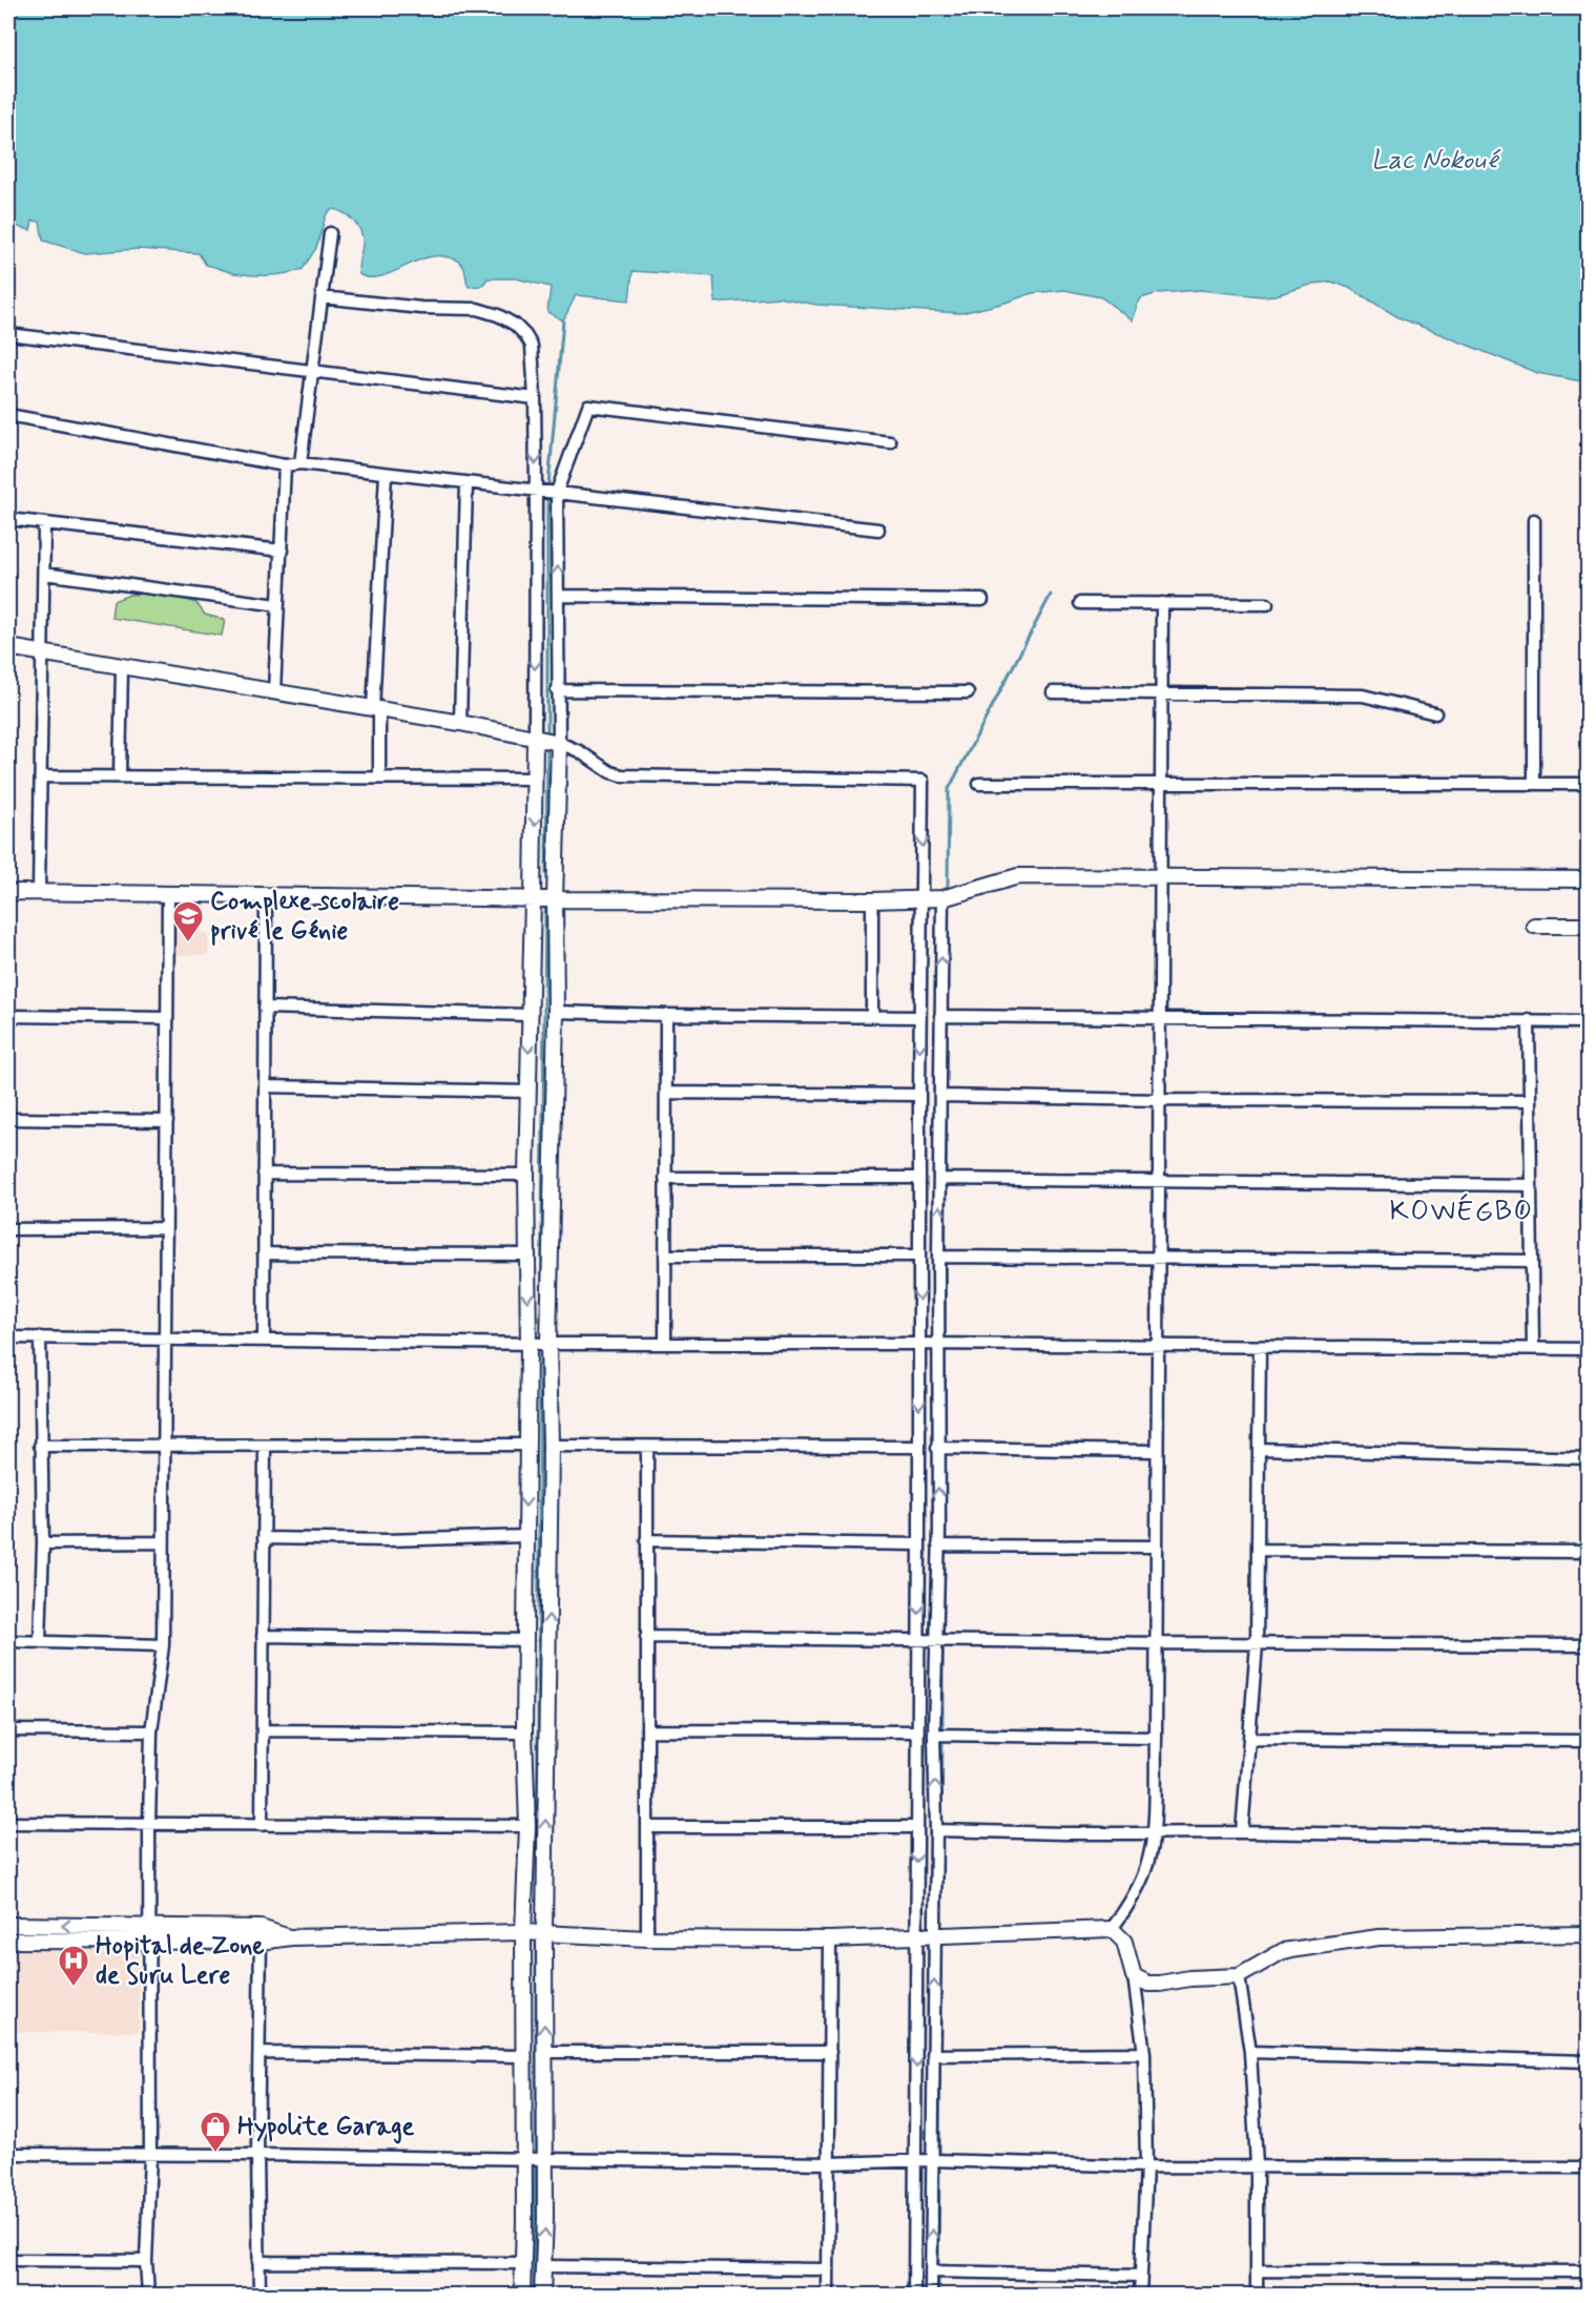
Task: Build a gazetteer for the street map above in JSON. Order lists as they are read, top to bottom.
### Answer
{
  "districts": ["KOWÉGBO"],
  "water": ["Lac Nokoué"],
  "places": {
    "school or university": ["Complexe scolaire privé le Génie"],
    "hospital": ["Hopital de Zone de Suru Lere"],
    "shop": ["Hypolite Garage"]
  }
}
